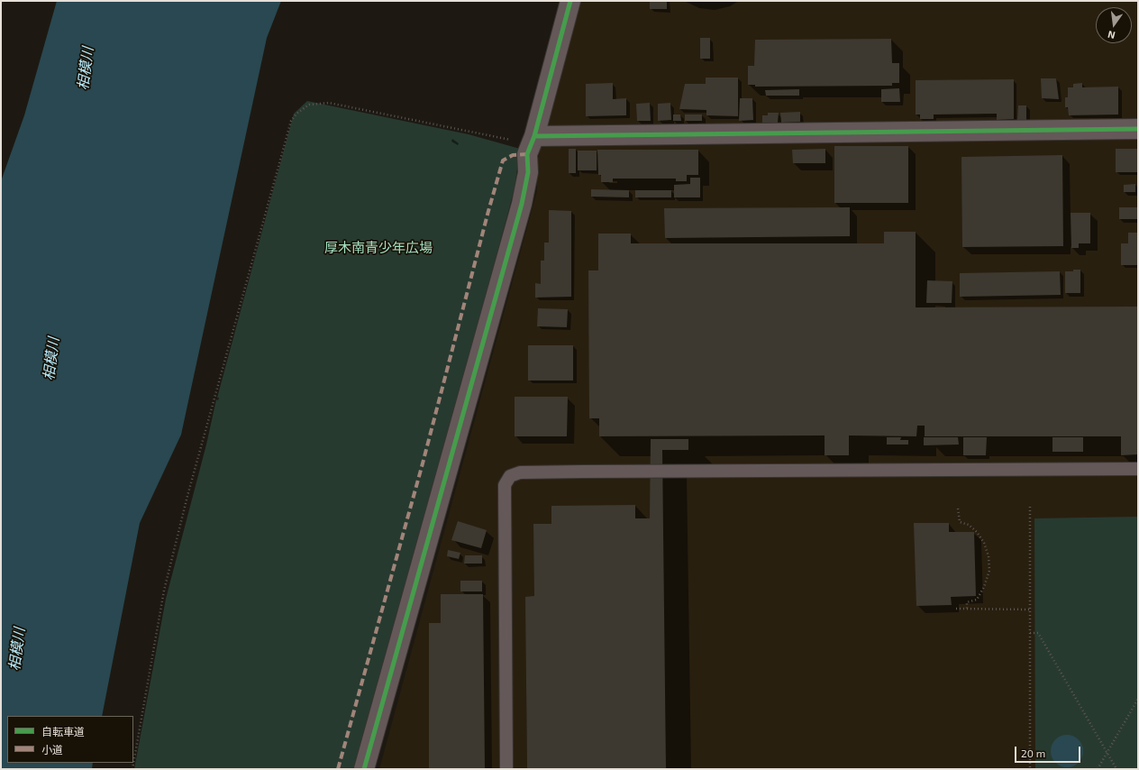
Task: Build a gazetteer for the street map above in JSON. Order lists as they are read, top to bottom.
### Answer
{
  "water": ["相模川"],
  "parks": ["厚木南青少年広場"],
  "legend": ["自転車道", "小道"],
  "scale_bar": "20 m",
  "north": "bottom"
}
